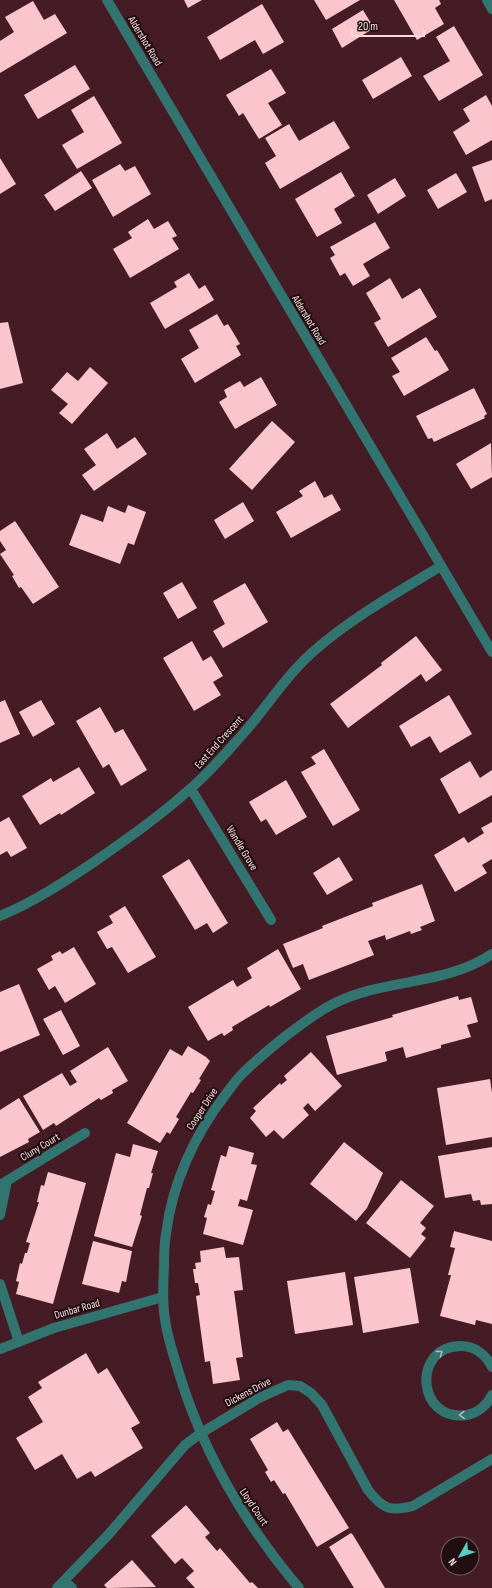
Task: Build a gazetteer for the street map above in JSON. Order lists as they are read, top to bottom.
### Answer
{
  "streets": {
    "street": [
      "Aldershot Road",
      "East End Crescent",
      "Wandle Grove",
      "Cooper Drive",
      "Cluny Court",
      "Dunbar Road",
      "Dickens Drive",
      "Lloyd Court"
    ]
  },
  "crossings": [
    ["Aldershot Road", "East End Crescent"],
    ["East End Crescent", "Wandle Grove"],
    ["Cooper Drive", "Dunbar Road"],
    ["Cooper Drive", "Dickens Drive"],
    ["Cooper Drive", "Lloyd Court"],
    ["Dickens Drive", "Lloyd Court"]
  ],
  "scale_bar": "20 m",
  "north": "bottom left"
}
